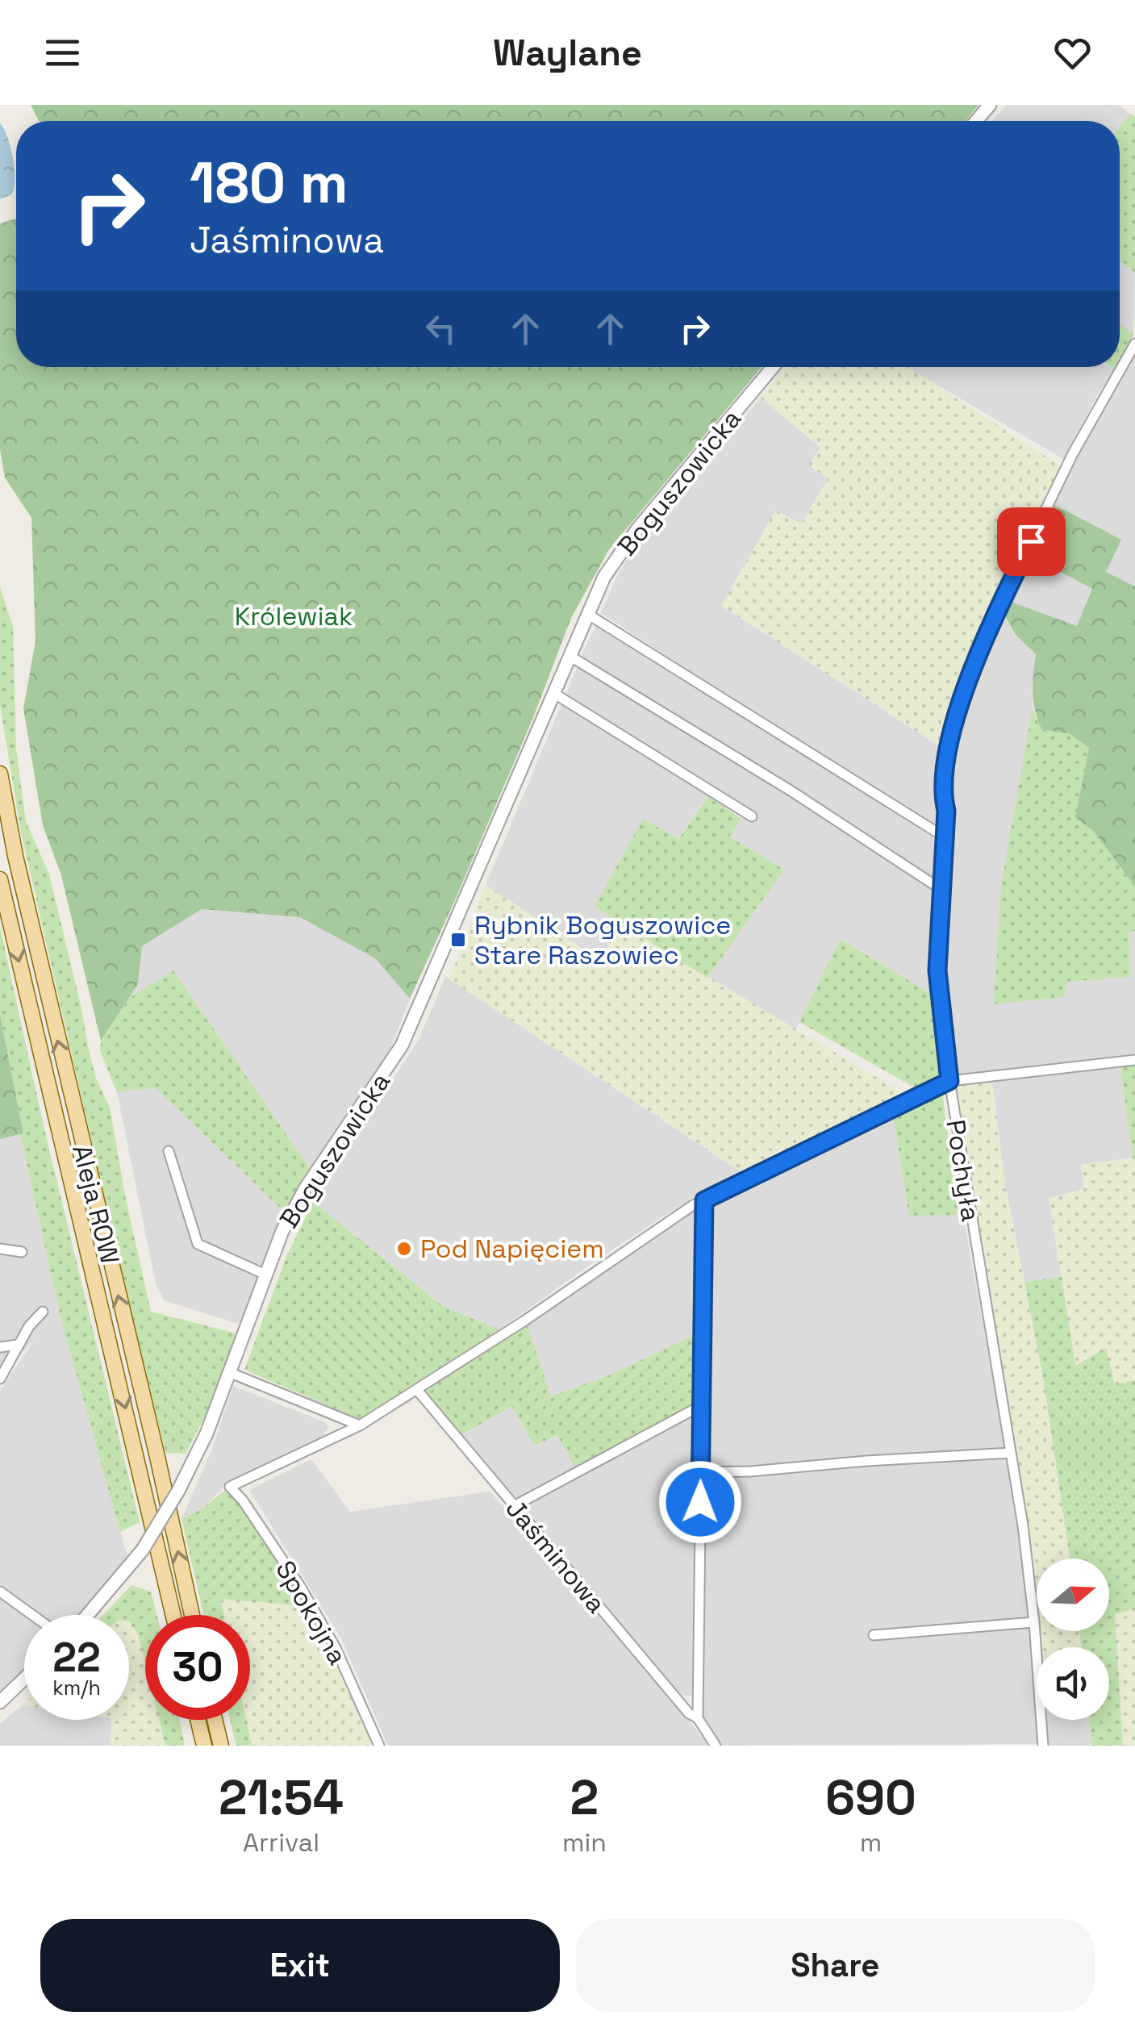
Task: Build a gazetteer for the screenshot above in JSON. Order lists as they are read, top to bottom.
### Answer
{
  "streets": {
    "main road": ["Aleja ROW"],
    "street": [
      "Boguszowicka",
      "Pochyła",
      "Jaśminowa",
      "Spokojna"
    ]
  },
  "parks": ["Królewiak"],
  "places": {
    "transit": ["Rybnik Boguszowice Stare Raszowiec"],
    "other": ["Pod Napięciem"]
  },
  "north": "right",
  "page": {
    "header": "Waylane",
    "turn": ["180 m", "Jaśminowa"],
    "speed": "22 km/h",
    "limit": "30",
    "eta": [
      "21:54",
      "Arrival",
      "2",
      "min",
      "690",
      "m"
    ],
    "buttons": ["Exit", "Share"]
  }
}
